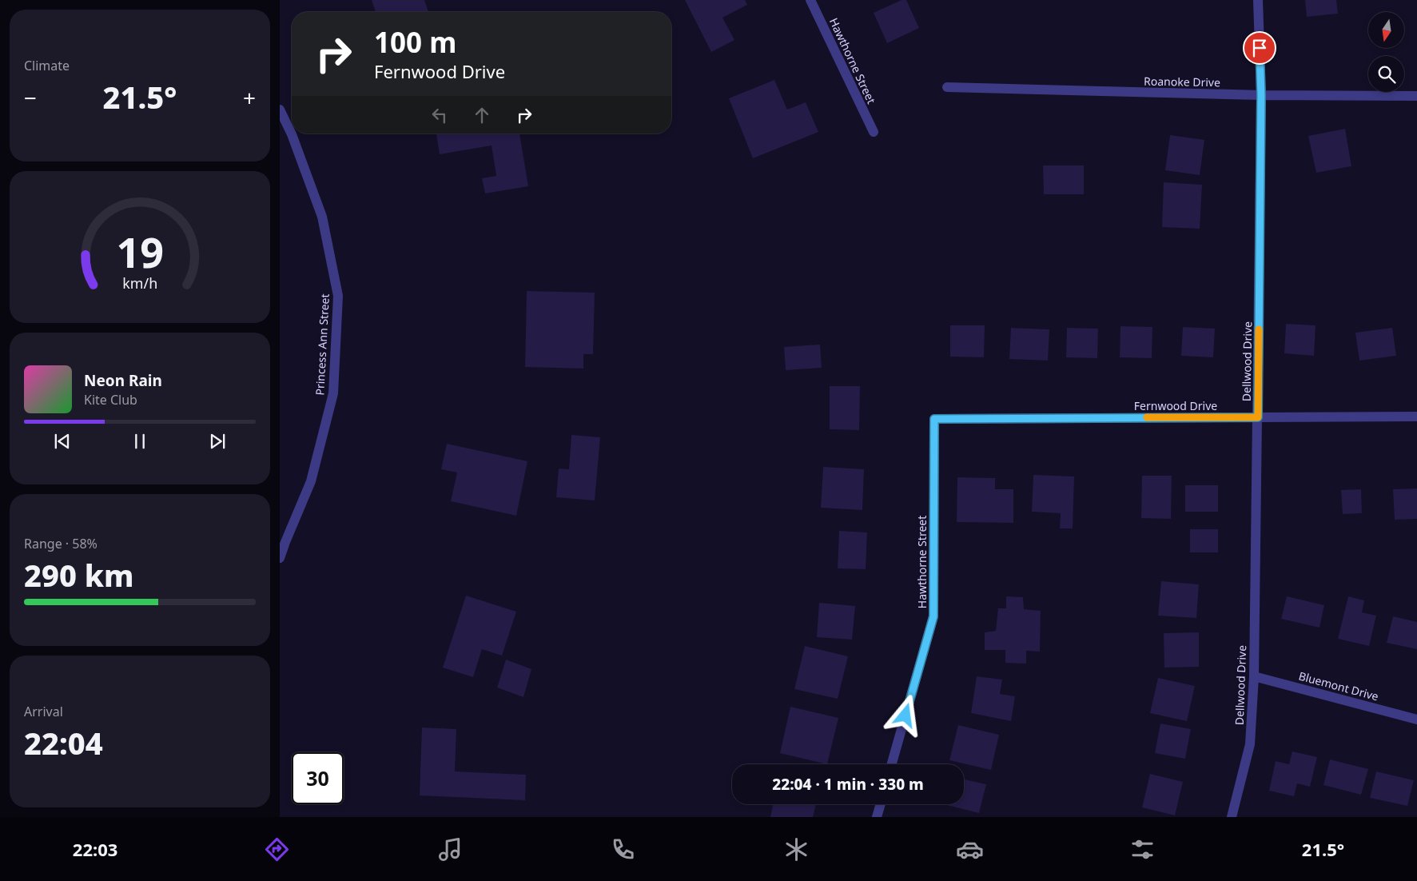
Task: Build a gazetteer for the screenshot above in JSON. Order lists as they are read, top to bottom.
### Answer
{
  "streets": {
    "street": [
      "Hawthorne Street",
      "Roanoke Drive",
      "Princess Ann Street",
      "Dellwood Drive",
      "Fernwood Drive",
      "Bluemont Drive"
    ]
  },
  "crossings": [
    ["Hawthorne Street", "Fernwood Drive"],
    ["Roanoke Drive", "Dellwood Drive"],
    ["Dellwood Drive", "Fernwood Drive"],
    ["Dellwood Drive", "Bluemont Drive"]
  ],
  "north": "bottom",
  "page": {
    "tile": [
      "Climate",
      ["Range · 58%", "290 km"],
      ["Arrival", "22:04"]
    ],
    "turn": ["100 m", "Fernwood Drive"],
    "heat": ["−", "21.5°", "+"],
    "song": ["Neon Rain", "Kite Club"],
    "limit": "30",
    "trip": "22:04 · 1 min · 330 m",
    "tabs": ["22:03", "21.5°"],
    "gauge": ["19", "km/h"]
  }
}
